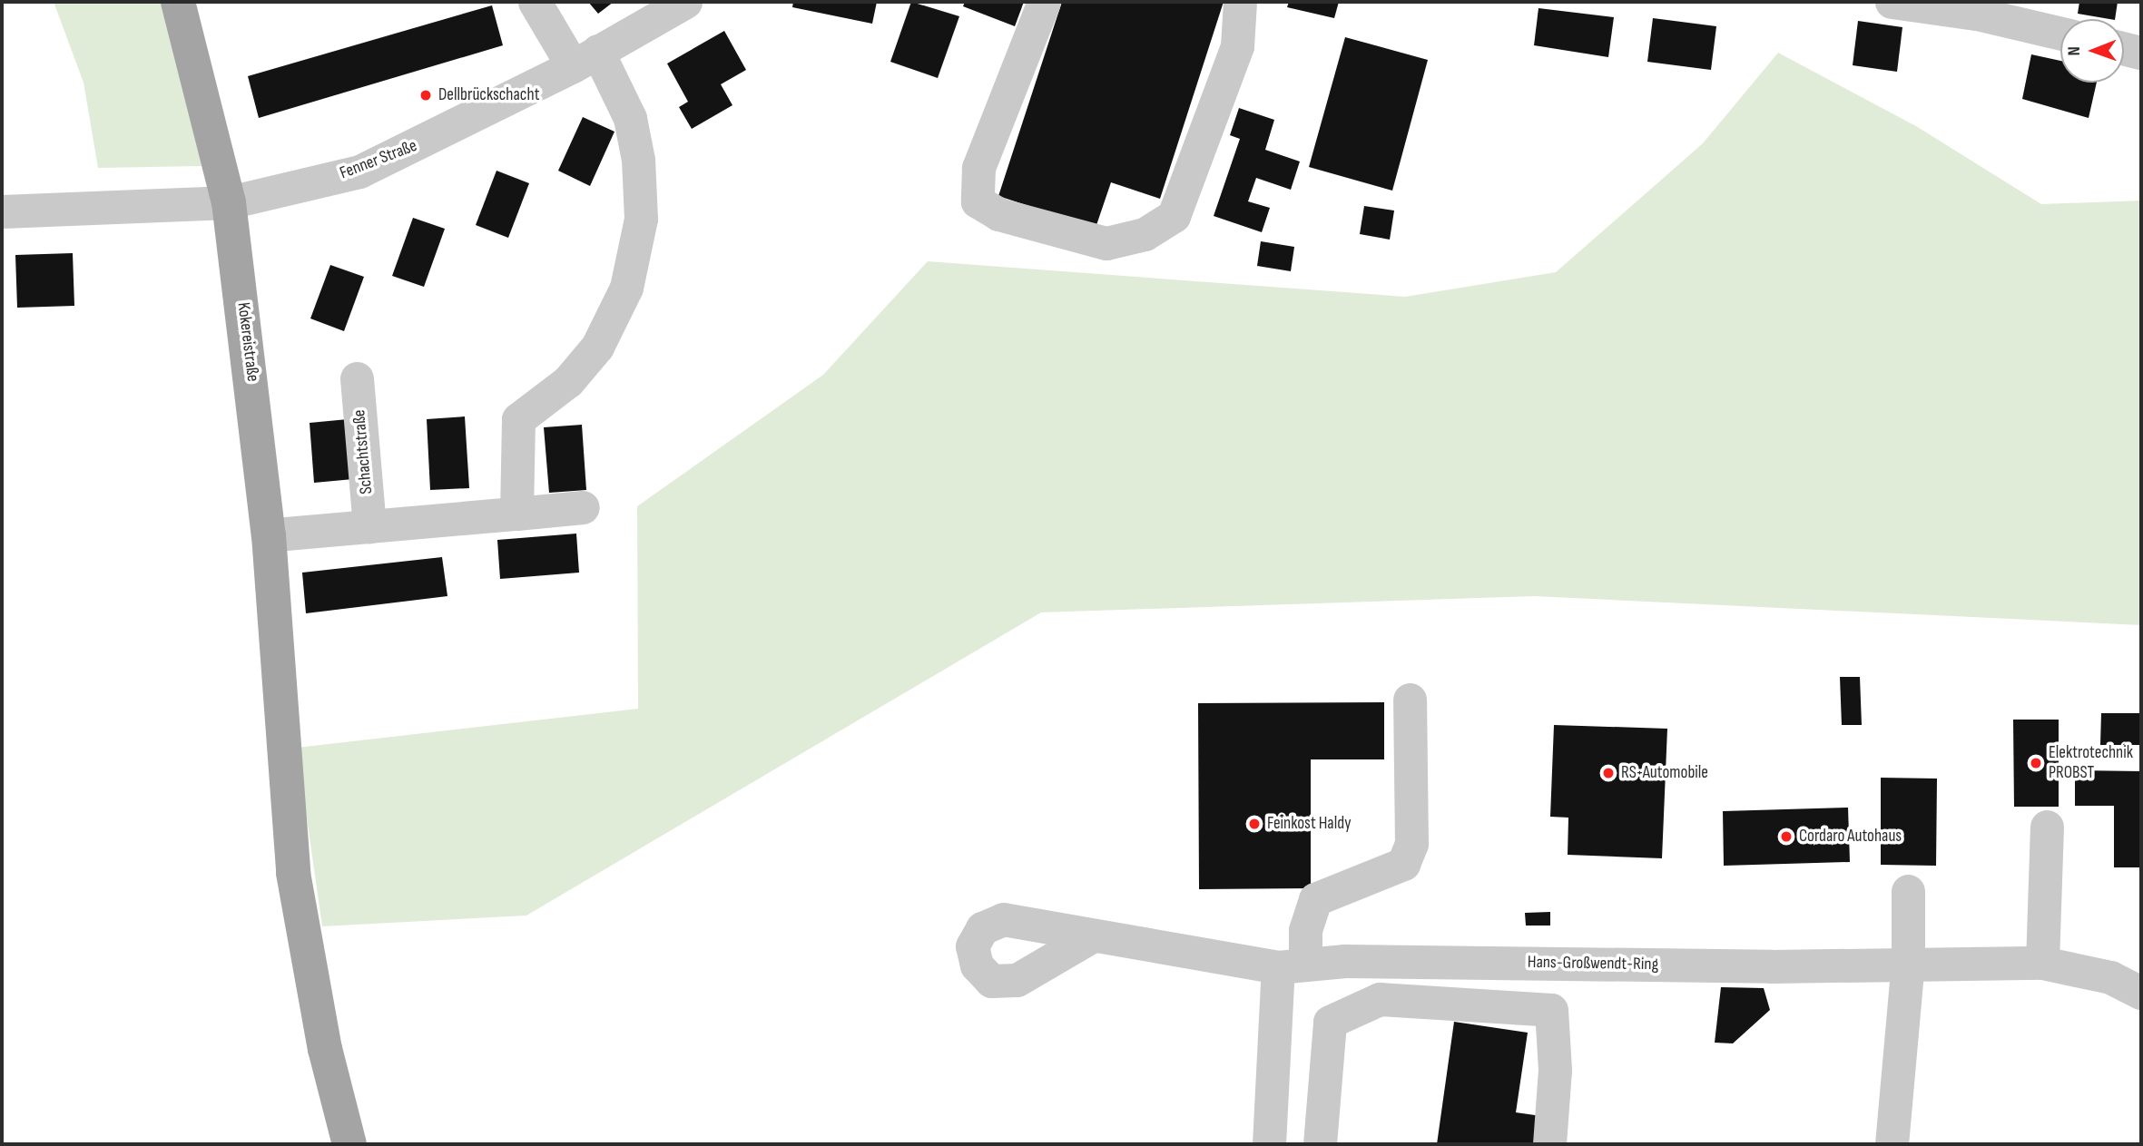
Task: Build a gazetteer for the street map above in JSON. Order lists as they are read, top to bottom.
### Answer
{
  "streets": {
    "main road": ["Kokereistraße"],
    "street": ["Fenner Straße", "Schachtstraße", "Hans-Großwendt-Ring"]
  },
  "crossings": [
    ["Fenner Straße", "Kokereistraße"]
  ],
  "places": [
    "Dellbrückschacht",
    "Elektrotechnik PROBST",
    "RS-Automobile",
    "Feinkost Haldy",
    "Cordaro Autohaus"
  ],
  "north": "left"
}
